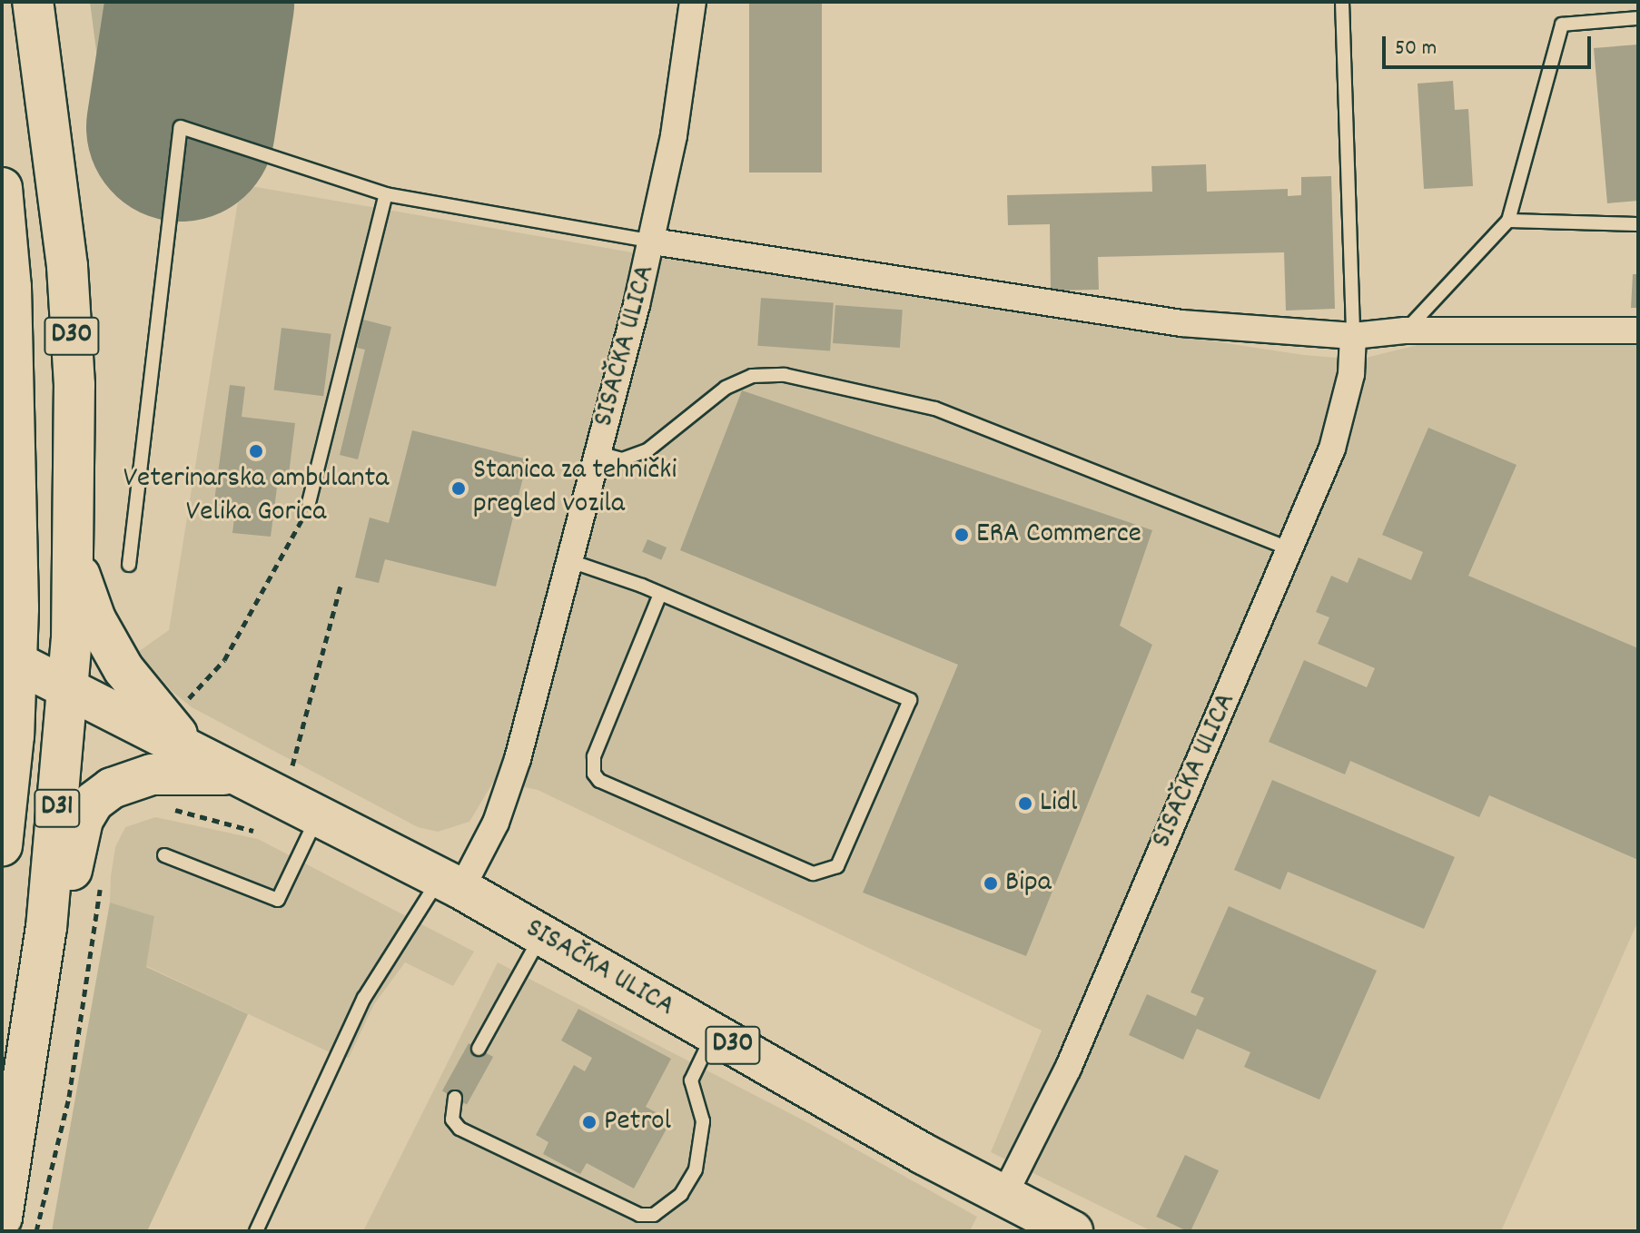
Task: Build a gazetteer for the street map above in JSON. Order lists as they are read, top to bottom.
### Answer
{
  "streets": {
    "main road": ["D30", "SISAČKA ULICA", "D31"]
  },
  "crossings": [
    ["D30", "SISAČKA ULICA"],
    ["D30", "D31"],
    ["SISAČKA ULICA", "D31"]
  ],
  "places": [
    "Veterinarska ambulanta Velika Gorica",
    "Stanica za tehnički pregled vozila",
    "ERA Commerce",
    "Lidl",
    "Bipa",
    "Petrol"
  ],
  "scale_bar": "50 m"
}
